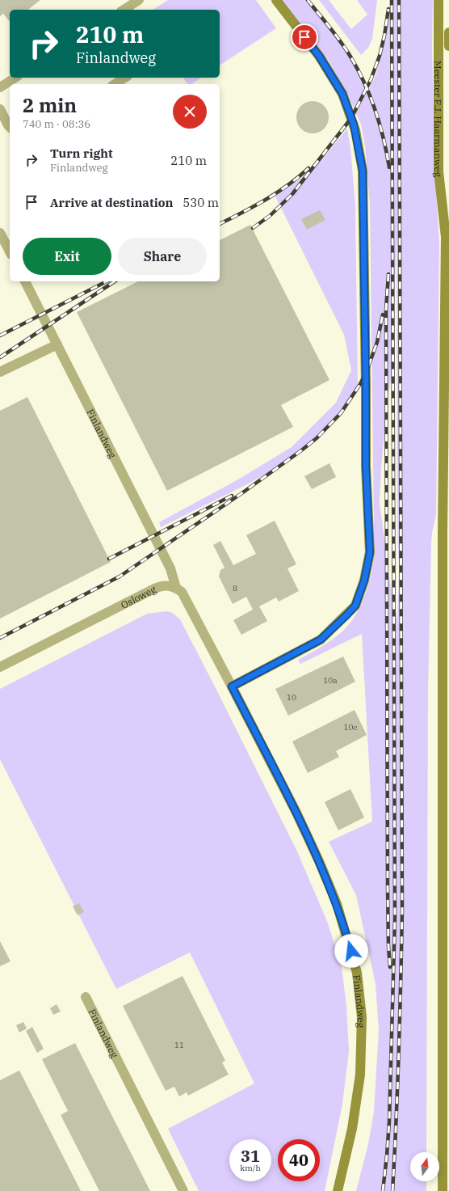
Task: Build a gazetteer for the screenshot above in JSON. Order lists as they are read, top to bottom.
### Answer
{
  "streets": {
    "street": ["Meester F.J. Haarmanweg", "Finlandweg", "Osloweg"]
  },
  "crossings": [
    ["Finlandweg", "Osloweg"]
  ],
  "house_numbers": [
    "8",
    "10a",
    "10",
    "10c",
    "11"
  ],
  "north": "top",
  "page": {
    "turn": ["210 m", "Finlandweg"],
    "heading": ["2 min", "740 m · 08:36"],
    "list": [
      {
        "name": "Turn right",
        "note": "Finlandweg",
        "value": "210 m"
      },
      {
        "name": "Arrive at destination",
        "value": "530 m"
      }
    ],
    "buttons": ["Exit", "Share"],
    "speed": "31 km/h",
    "limit": "40"
  }
}
